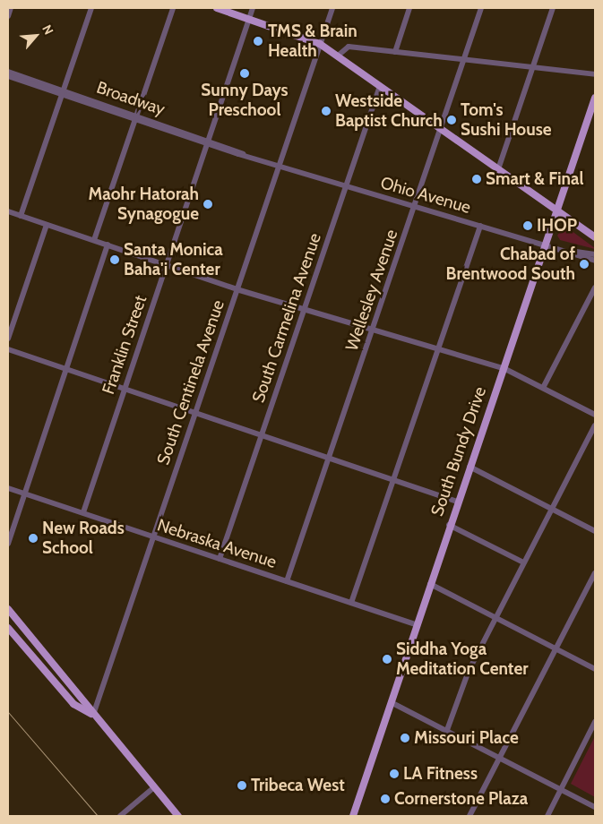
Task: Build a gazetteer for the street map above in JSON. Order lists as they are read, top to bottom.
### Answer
{
  "streets": {
    "main road": ["South Bundy Drive"],
    "street": [
      "Broadway",
      "Ohio Avenue",
      "Wellesley Avenue",
      "South Carmelina Avenue",
      "Franklin Street",
      "South Centinela Avenue",
      "Nebraska Avenue"
    ]
  },
  "crossings": [
    ["Broadway", "Ohio Avenue"],
    ["Broadway", "Franklin Street"],
    ["Broadway", "South Centinela Avenue"],
    ["Ohio Avenue", "Wellesley Avenue"],
    ["Ohio Avenue", "South Carmelina Avenue"],
    ["Ohio Avenue", "South Centinela Avenue"],
    ["Ohio Avenue", "South Bundy Drive"],
    ["Wellesley Avenue", "Nebraska Avenue"],
    ["South Carmelina Avenue", "Nebraska Avenue"],
    ["Franklin Street", "Nebraska Avenue"],
    ["South Centinela Avenue", "Nebraska Avenue"],
    ["South Bundy Drive", "Nebraska Avenue"]
  ],
  "places": [
    "TMS & Brain Health",
    "Sunny Days Preschool",
    "Westside Baptist Church",
    "Tom's Sushi House",
    "Smart & Final",
    "Maohr Hatorah Synagogue",
    "IHOP",
    "Santa Monica Baha'i Center",
    "Chabad of Brentwood South",
    "New Roads School",
    "Siddha Yoga Meditation Center",
    "Missouri Place",
    "LA Fitness",
    "Tribeca West",
    "Cornerstone Plaza"
  ],
  "north": "top right"
}
